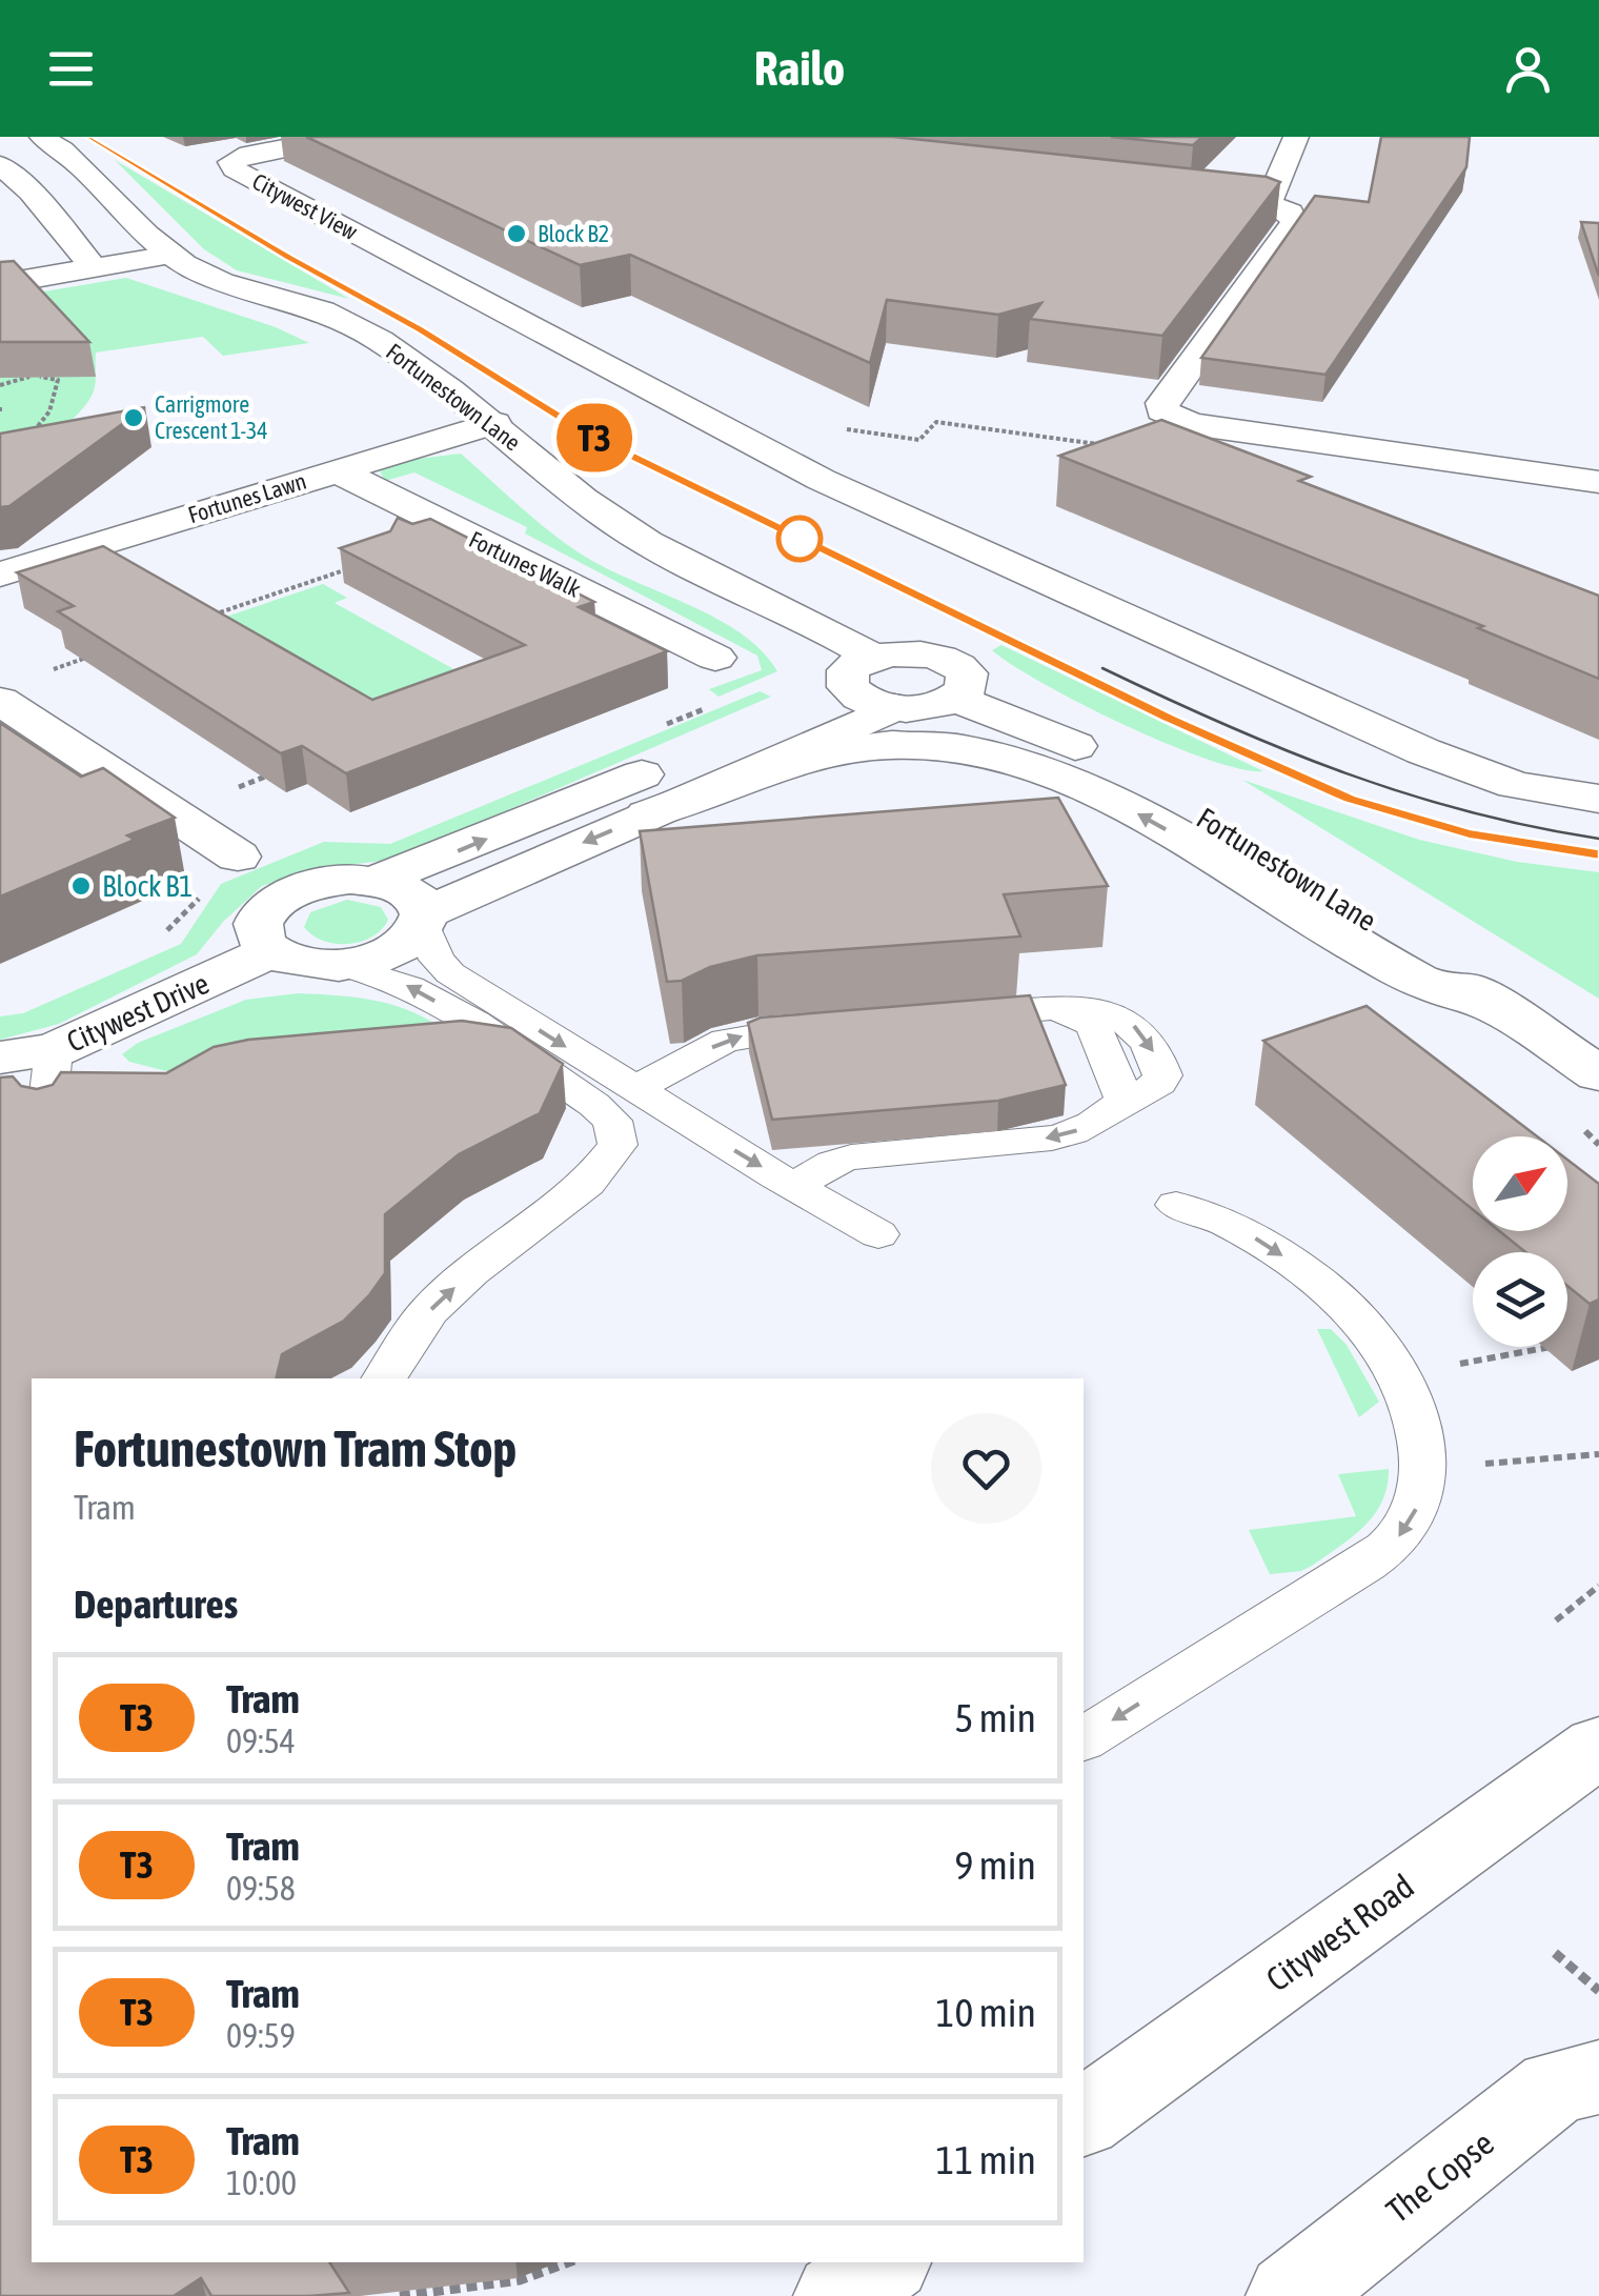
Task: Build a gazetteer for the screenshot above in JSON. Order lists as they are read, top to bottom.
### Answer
{
  "streets": {
    "street": [
      "Citywest View",
      "Fortunestown Lane",
      "Fortunes Lawn",
      "Fortunes Walk",
      "Citywest Drive",
      "Citywest Road",
      "The Copse"
    ]
  },
  "crossings": [
    ["Fortunestown Lane", "Fortunes Lawn"],
    ["Fortunes Lawn", "Fortunes Walk"]
  ],
  "places": ["Block B2", "Carrigmore Crescent 1-34", "Block B1"],
  "lines": ["tram line T3"],
  "north": "top right",
  "page": {
    "header": "Railo",
    "on_map": "T3",
    "heading": [
      ["Fortunestown Tram Stop", "Tram"],
      "Departures"
    ],
    "list": [
      {
        "mark": "T3",
        "name": "Tram",
        "note": "09:54",
        "value": "5 min"
      },
      {
        "mark": "T3",
        "name": "Tram",
        "note": "09:58",
        "value": "9 min"
      },
      {
        "mark": "T3",
        "name": "Tram",
        "note": "09:59",
        "value": "10 min"
      },
      {
        "mark": "T3",
        "name": "Tram",
        "note": "10:00",
        "value": "11 min"
      }
    ]
  }
}
